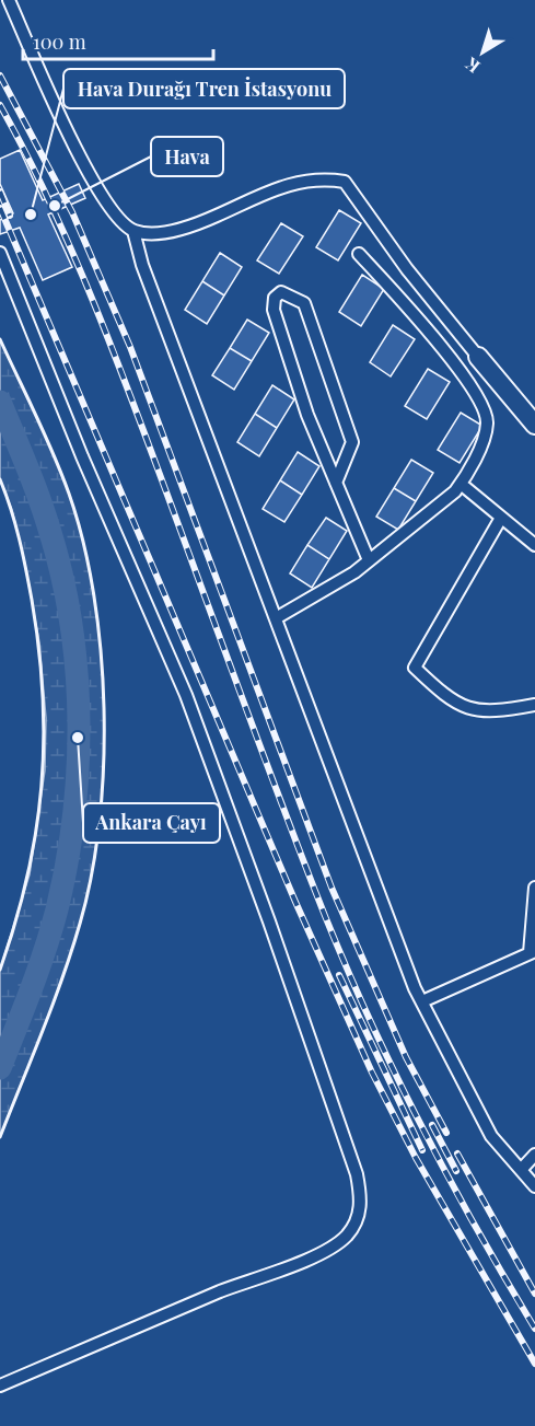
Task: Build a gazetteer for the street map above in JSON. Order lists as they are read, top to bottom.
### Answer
{
  "places": ["Hava", "Hava Durağı Tren İstasyonu", "Ankara Çayı"],
  "scale_bar": "100 m",
  "north": "bottom left"
}
